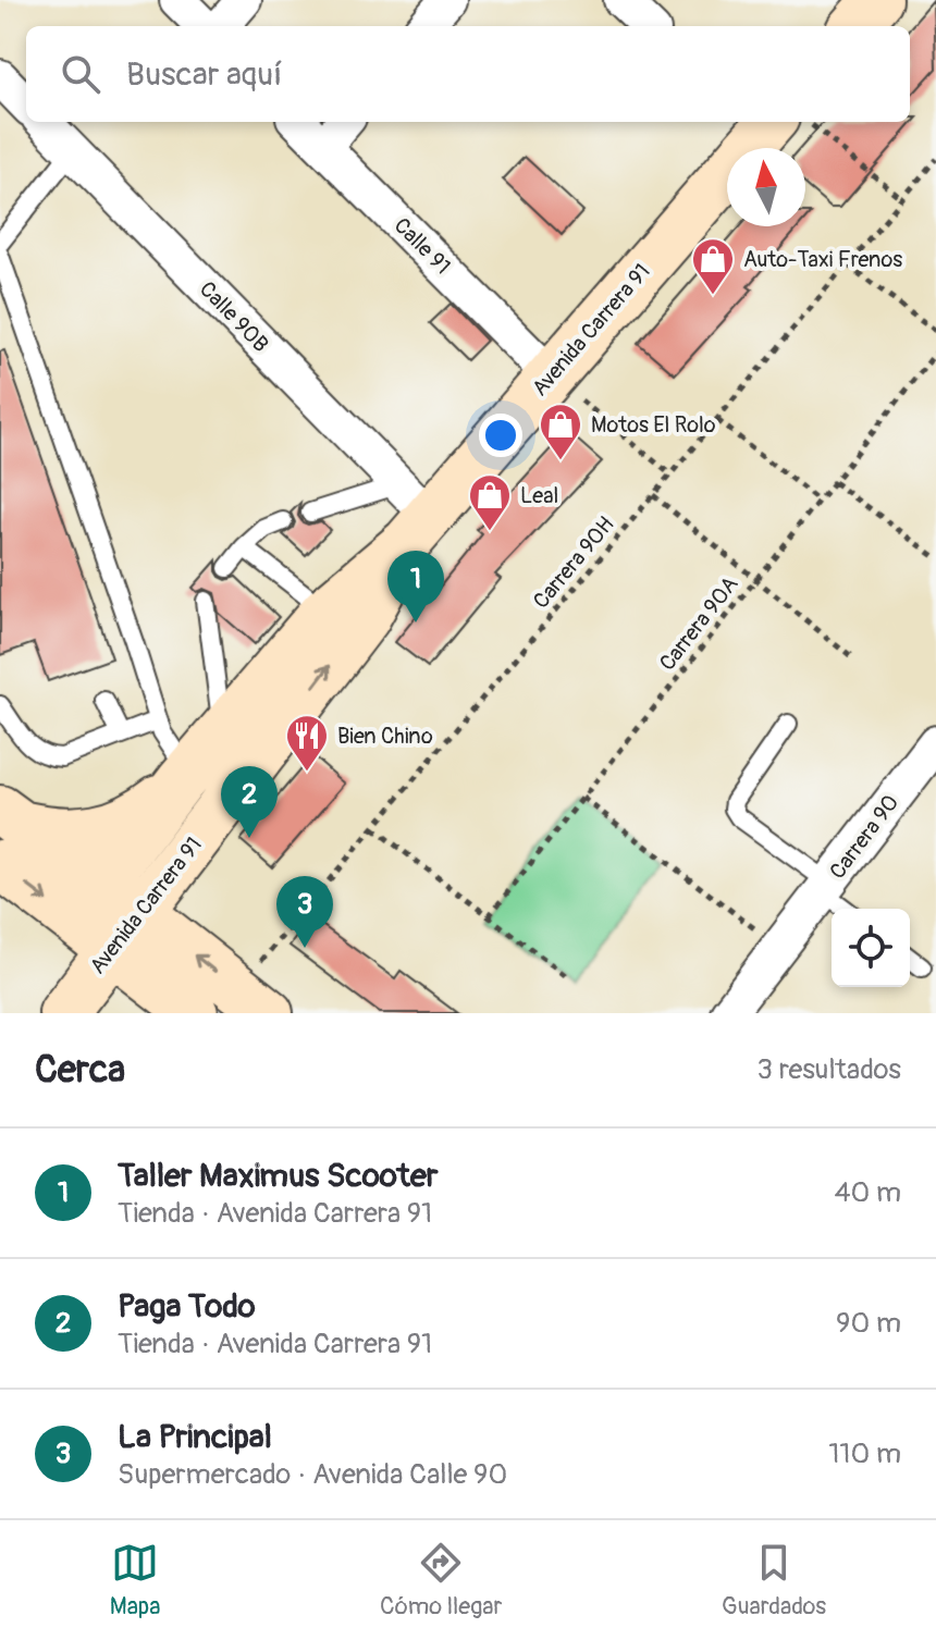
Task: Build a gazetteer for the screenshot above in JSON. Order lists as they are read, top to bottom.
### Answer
{
  "streets": {
    "main road": ["Avenida Carrera 91"],
    "street": ["Calle 91", "Calle 90B", "Carrera 90"],
    "path": ["Carrera 90H", "Carrera 90A"]
  },
  "crossings": [
    ["Calle 91", "Avenida Carrera 91"],
    ["Calle 90B", "Avenida Carrera 91"]
  ],
  "places": {
    "shop": ["Auto-Taxi Frenos", "Motos El Rolo", "Leal"],
    "restaurant": ["Bien Chino"]
  },
  "north": "top",
  "page": {
    "search": "Buscar aquí",
    "pins": ["1", "2", "3"],
    "heading": ["Cerca", "3 resultados"],
    "list": [
      {
        "mark": "1",
        "name": "Taller Maximus Scooter",
        "note": "Tienda · Avenida Carrera 91",
        "value": "40 m"
      },
      {
        "mark": "2",
        "name": "Paga Todo",
        "note": "Tienda · Avenida Carrera 91",
        "value": "90 m"
      },
      {
        "mark": "3",
        "name": "La Principal",
        "note": "Supermercado · Avenida Calle 90",
        "value": "110 m"
      }
    ],
    "nav": ["Mapa", "Cómo llegar", "Guardados"]
  }
}
